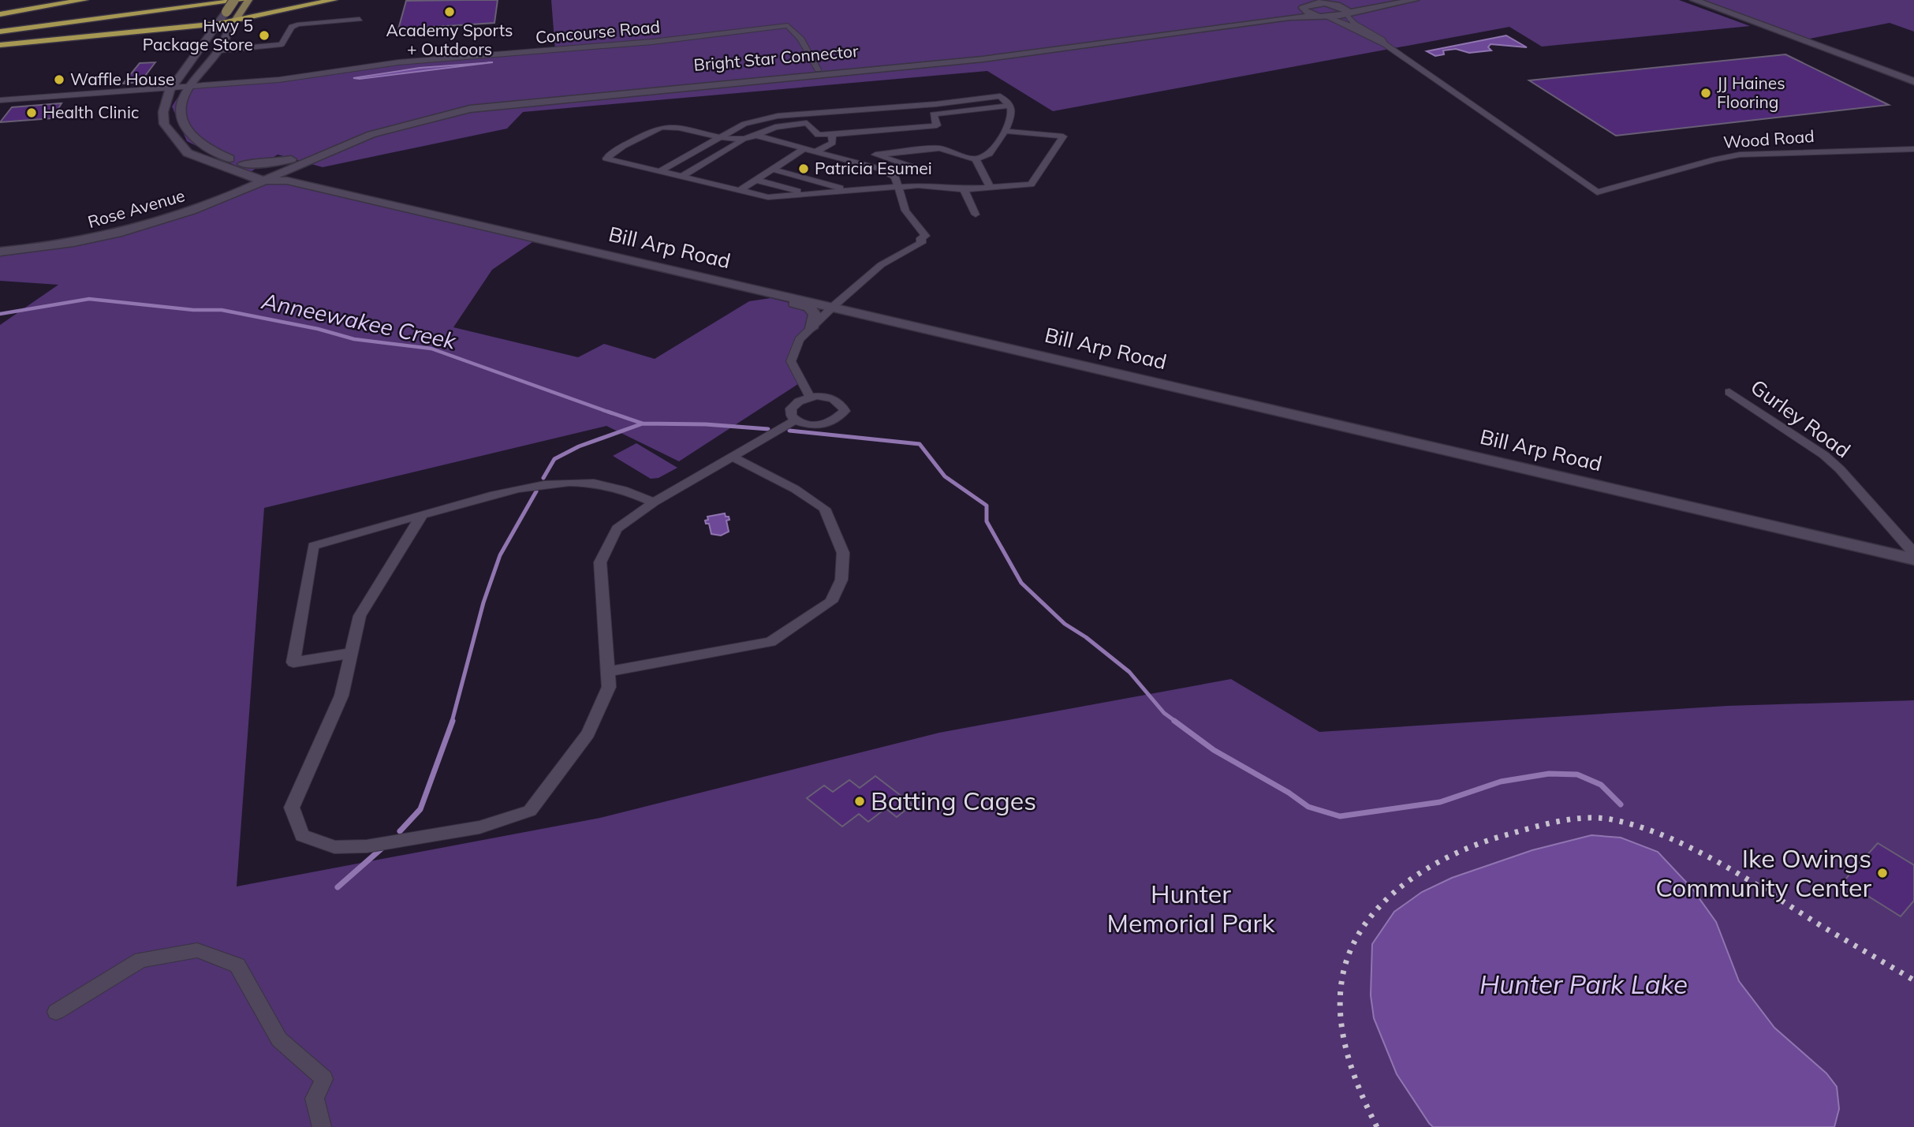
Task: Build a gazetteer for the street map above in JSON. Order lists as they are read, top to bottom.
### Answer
{
  "streets": {
    "main road": ["Bill Arp Road"],
    "street": [
      "Concourse Road",
      "Bright Star Connector",
      "Wood Road",
      "Rose Avenue",
      "Gurley Road"
    ]
  },
  "crossings": [
    ["Concourse Road", "Bright Star Connector"],
    ["Concourse Road", "Bill Arp Road"],
    ["Bright Star Connector", "Rose Avenue"],
    ["Bright Star Connector", "Bill Arp Road"],
    ["Rose Avenue", "Bill Arp Road"]
  ],
  "water": ["Anneewakee Creek", "Hunter Park Lake"],
  "parks": ["Hunter Memorial Park"],
  "places": [
    "Academy Sports + Outdoors",
    "Hwy 5 Package Store",
    "Waffle House",
    "JJ Haines Flooring",
    "Health Clinic",
    "Patricia Esumei",
    "Batting Cages",
    "Ike Owings Community Center"
  ]
}
